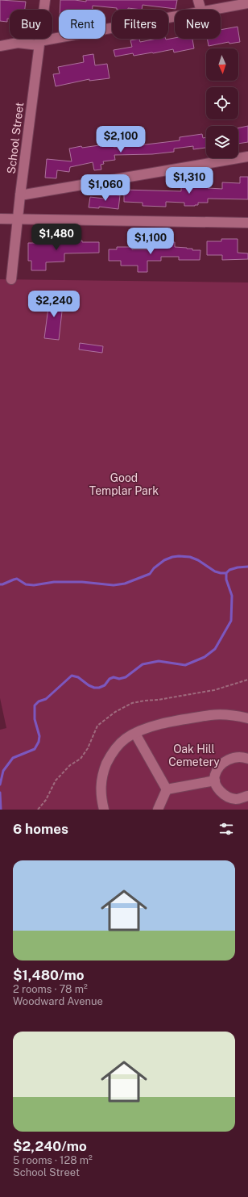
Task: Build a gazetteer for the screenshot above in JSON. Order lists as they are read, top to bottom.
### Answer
{
  "streets": {
    "street": ["School Street"]
  },
  "parks": ["Good Templar Park", "Oak Hill Cemetery"],
  "north": "bottom",
  "page": {
    "chip": [
      "Buy",
      "Rent",
      "Filters",
      "New"
    ],
    "price": [
      "$2,100",
      "$1,310",
      "$1,060",
      "$1,480",
      "$1,100",
      "$2,240"
    ],
    "heading": "6 homes",
    "list": [
      {
        "name": "$1,480/mo",
        "note": "2 rooms · 78 m² · Woodward Avenue"
      },
      {
        "name": "$2,240/mo",
        "note": "5 rooms · 128 m² · School Street"
      }
    ]
  }
}
